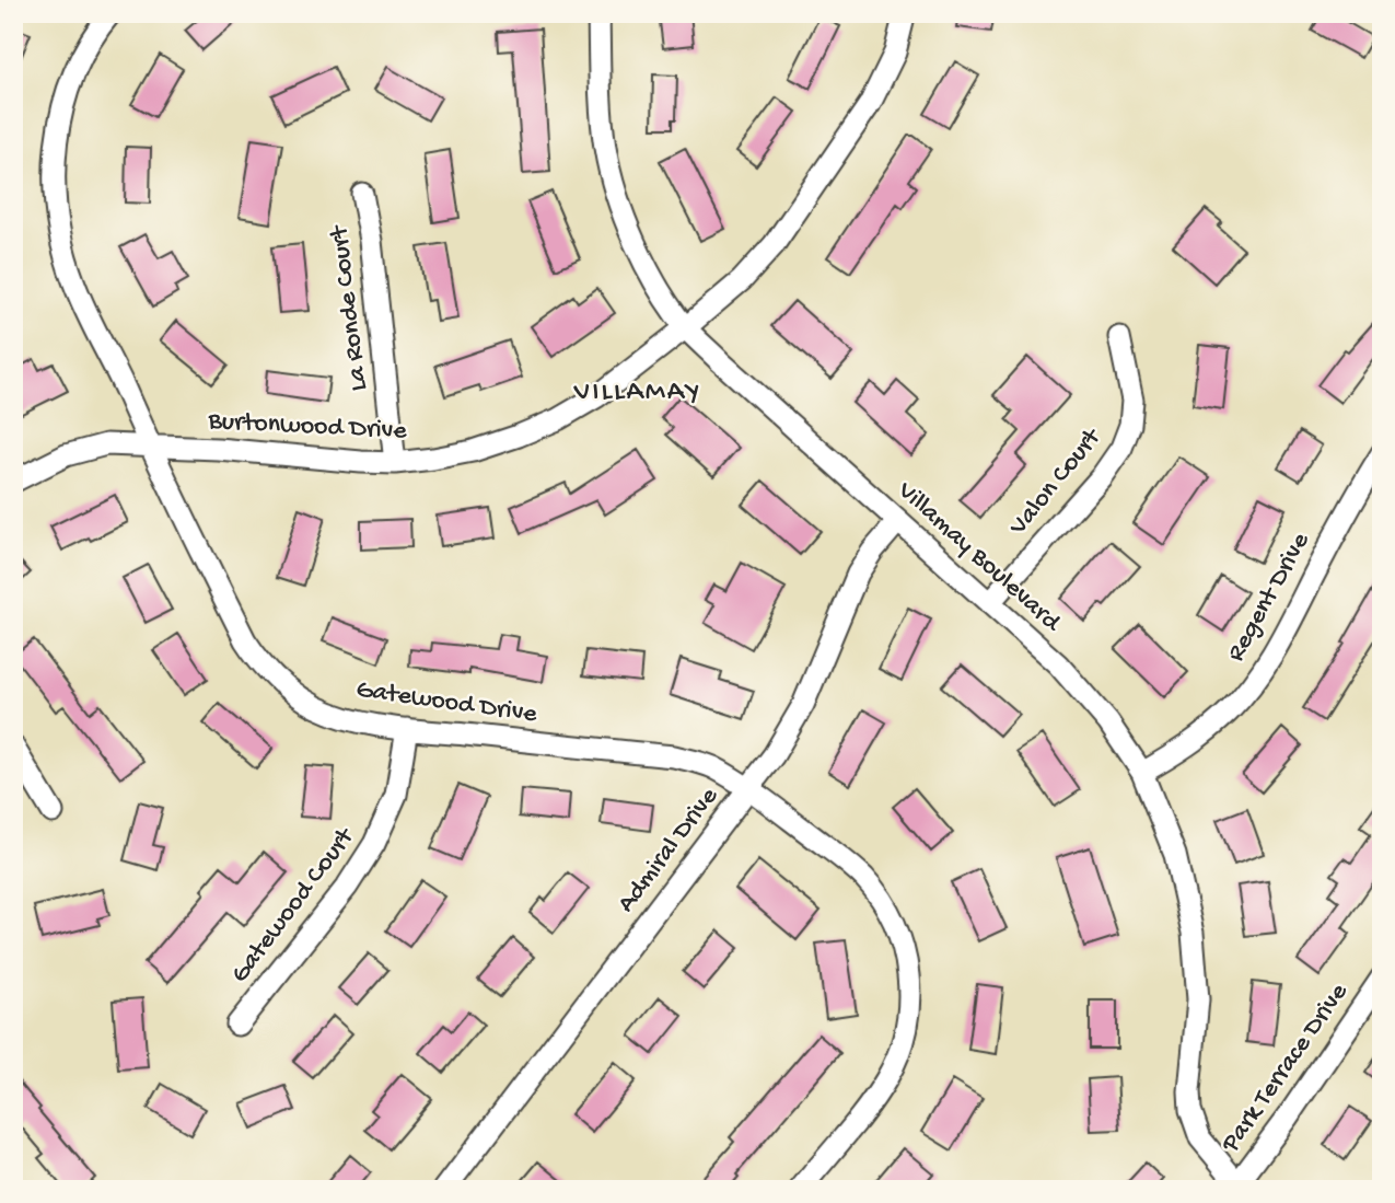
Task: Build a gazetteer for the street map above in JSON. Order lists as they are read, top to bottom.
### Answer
{
  "streets": {
    "street": [
      "La Ronde Court",
      "Burtonwood Drive",
      "Valon Court",
      "Villamay Boulevard",
      "Regent Drive",
      "Gatewood Drive",
      "Admiral Drive",
      "Gatewood Court",
      "Park Terrace Drive"
    ]
  },
  "crossings": [
    ["La Ronde Court", "Burtonwood Drive"],
    ["Burtonwood Drive", "Villamay Boulevard"],
    ["Burtonwood Drive", "Gatewood Drive"],
    ["Valon Court", "Villamay Boulevard"],
    ["Villamay Boulevard", "Regent Drive"],
    ["Villamay Boulevard", "Admiral Drive"],
    ["Villamay Boulevard", "Park Terrace Drive"],
    ["Gatewood Drive", "Admiral Drive"],
    ["Gatewood Drive", "Gatewood Court"]
  ],
  "districts": ["VILLAMAY"]
}
